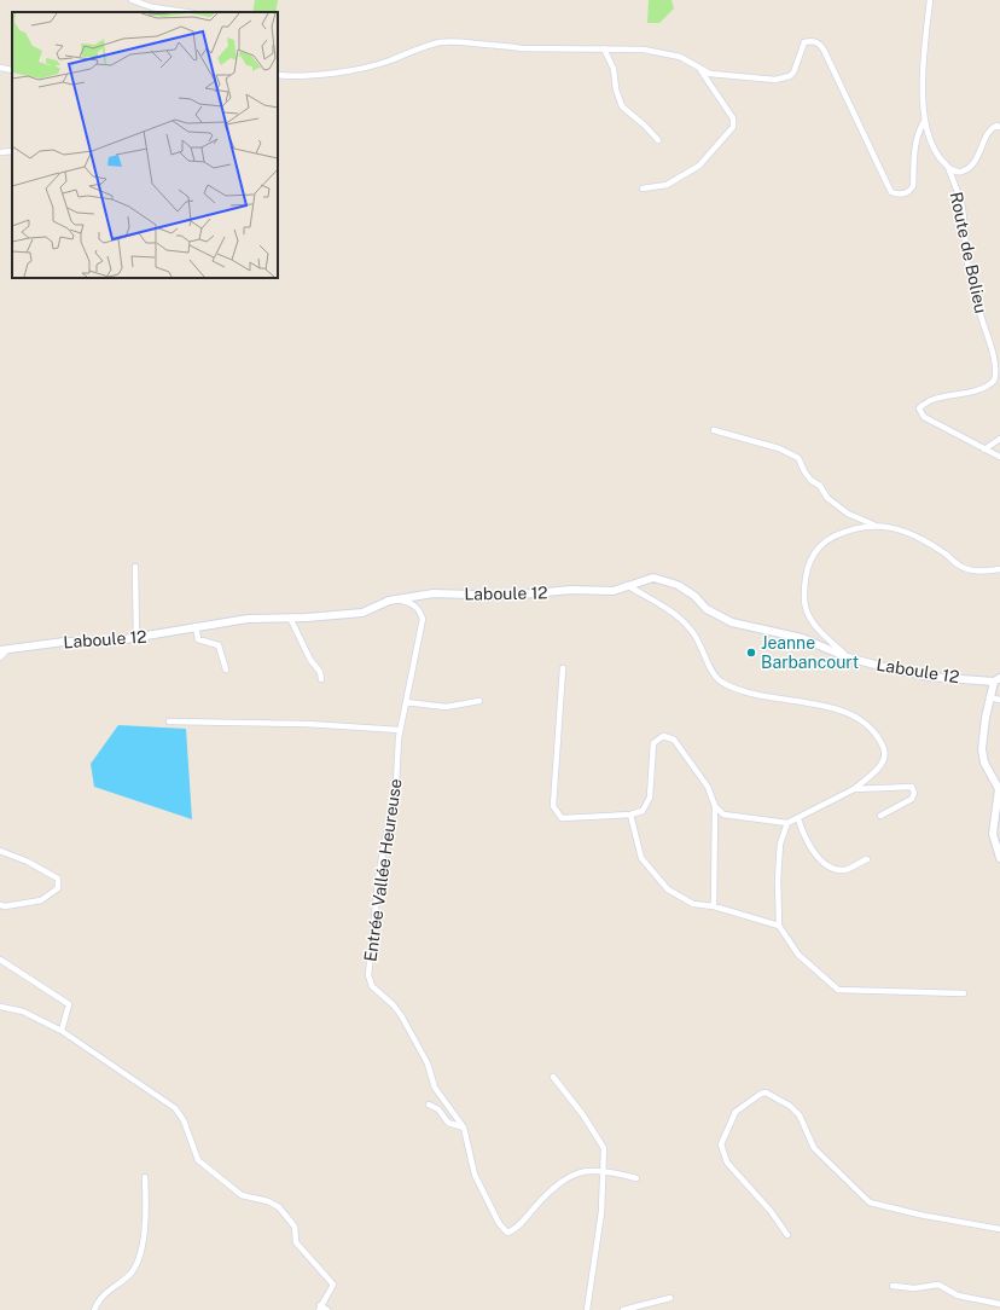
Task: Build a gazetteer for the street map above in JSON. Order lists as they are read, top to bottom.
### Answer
{
  "streets": {
    "street": ["Route de Bolieu", "Laboule 12", "Entrée Vallée Heureuse"]
  },
  "crossings": [
    ["Laboule 12", "Entrée Vallée Heureuse"]
  ],
  "places": ["Jeanne Barbancourt"]
}
